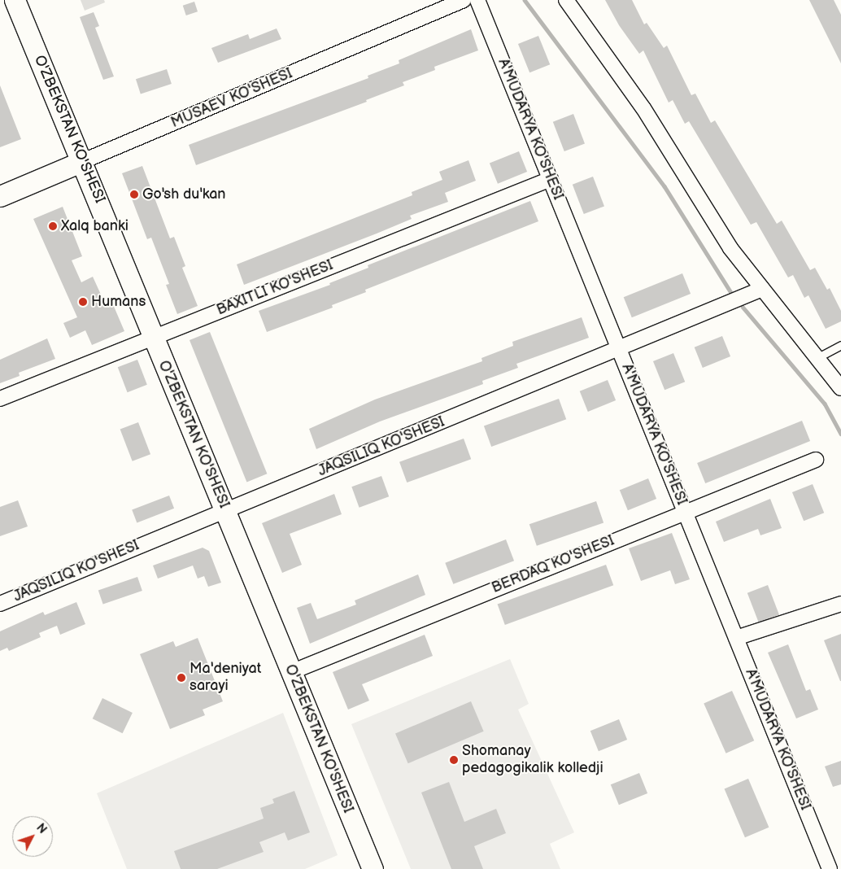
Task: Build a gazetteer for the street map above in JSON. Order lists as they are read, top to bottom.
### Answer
{
  "streets": {
    "main road": ["MUSAEV KO'SHESI", "O'ZBEKSTAN KO'SHESI"],
    "street": [
      "A'MUDARYA KO'SHESI",
      "BAXITLI KO'SHESI",
      "JAQSILIQ KO'SHESI",
      "BERDAQ KO'SHESI"
    ]
  },
  "crossings": [
    ["MUSAEV KO'SHESI", "O'ZBEKSTAN KO'SHESI"],
    ["O'ZBEKSTAN KO'SHESI", "BAXITLI KO'SHESI"],
    ["O'ZBEKSTAN KO'SHESI", "JAQSILIQ KO'SHESI"],
    ["O'ZBEKSTAN KO'SHESI", "BERDAQ KO'SHESI"],
    ["A'MUDARYA KO'SHESI", "BAXITLI KO'SHESI"],
    ["A'MUDARYA KO'SHESI", "JAQSILIQ KO'SHESI"],
    ["A'MUDARYA KO'SHESI", "BERDAQ KO'SHESI"]
  ],
  "places": [
    "Go'sh du'kan",
    "Xalq banki",
    "Humans",
    "Ma'deniyat sarayi",
    "Shomanay pedagogikalik kolledji"
  ],
  "north": "top right"
}
